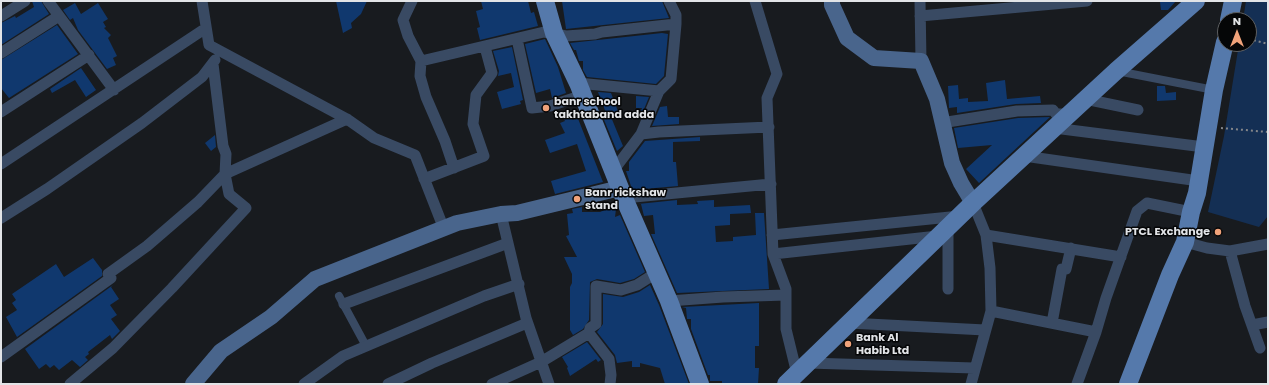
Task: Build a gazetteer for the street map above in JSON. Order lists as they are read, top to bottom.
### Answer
{
  "places": [
    "banr school takhtaband adda",
    "Banr rickshaw stand",
    "PTCL Exchange",
    "Bank Al Habib Ltd"
  ],
  "north": "top"
}
